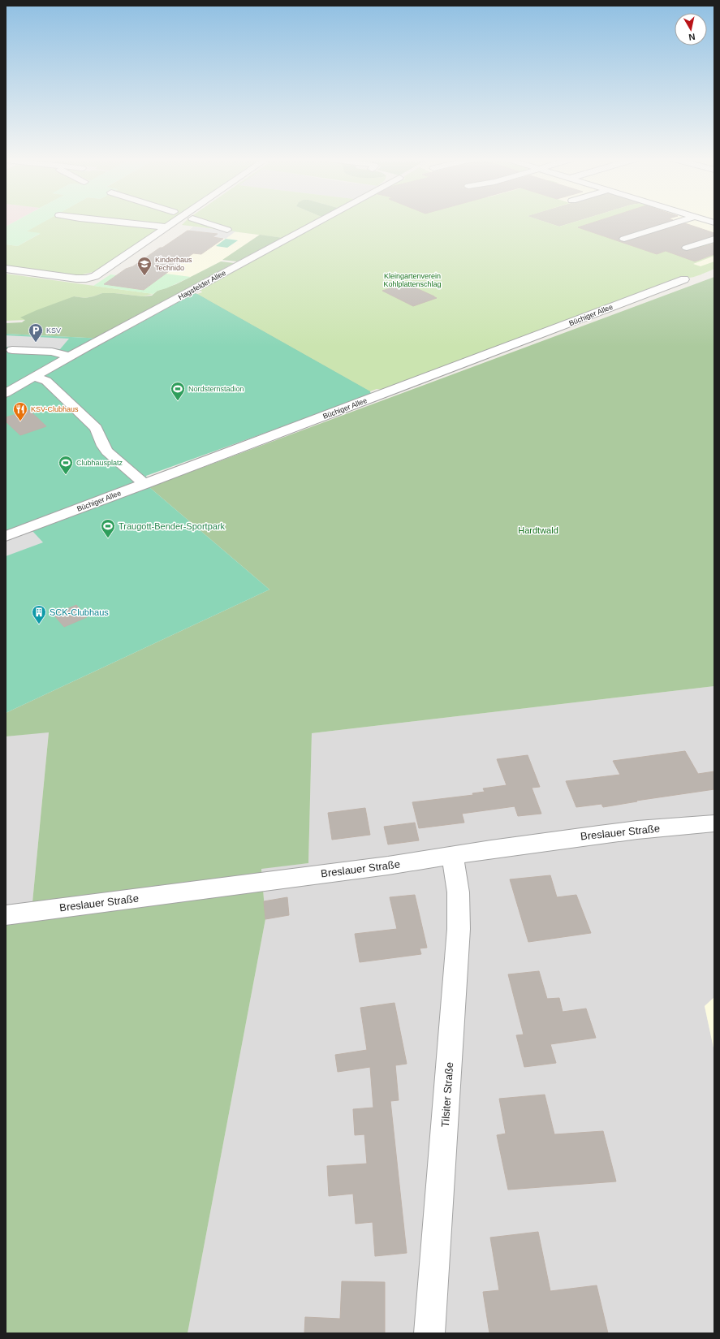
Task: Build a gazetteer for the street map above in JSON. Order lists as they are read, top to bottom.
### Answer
{
  "streets": {
    "street": [
      "Hagsfelder Allee",
      "Büchiger Allee",
      "Breslauer Straße",
      "Tilsiter Straße"
    ]
  },
  "crossings": [
    ["Breslauer Straße", "Tilsiter Straße"]
  ],
  "parks": ["Kleingartenverein Kohlplattenschlag", "Hardtwald"],
  "places": {
    "school or university": ["Kinderhaus Technido"],
    "parking": ["KSV"],
    "sports": ["Nordsternstadion", "Clubhausplatz", "Traugott-Bender-Sportpark"],
    "restaurant": ["KSV-Clubhaus"],
    "building": ["SCK-Clubhaus"]
  },
  "north": "bottom"
}
